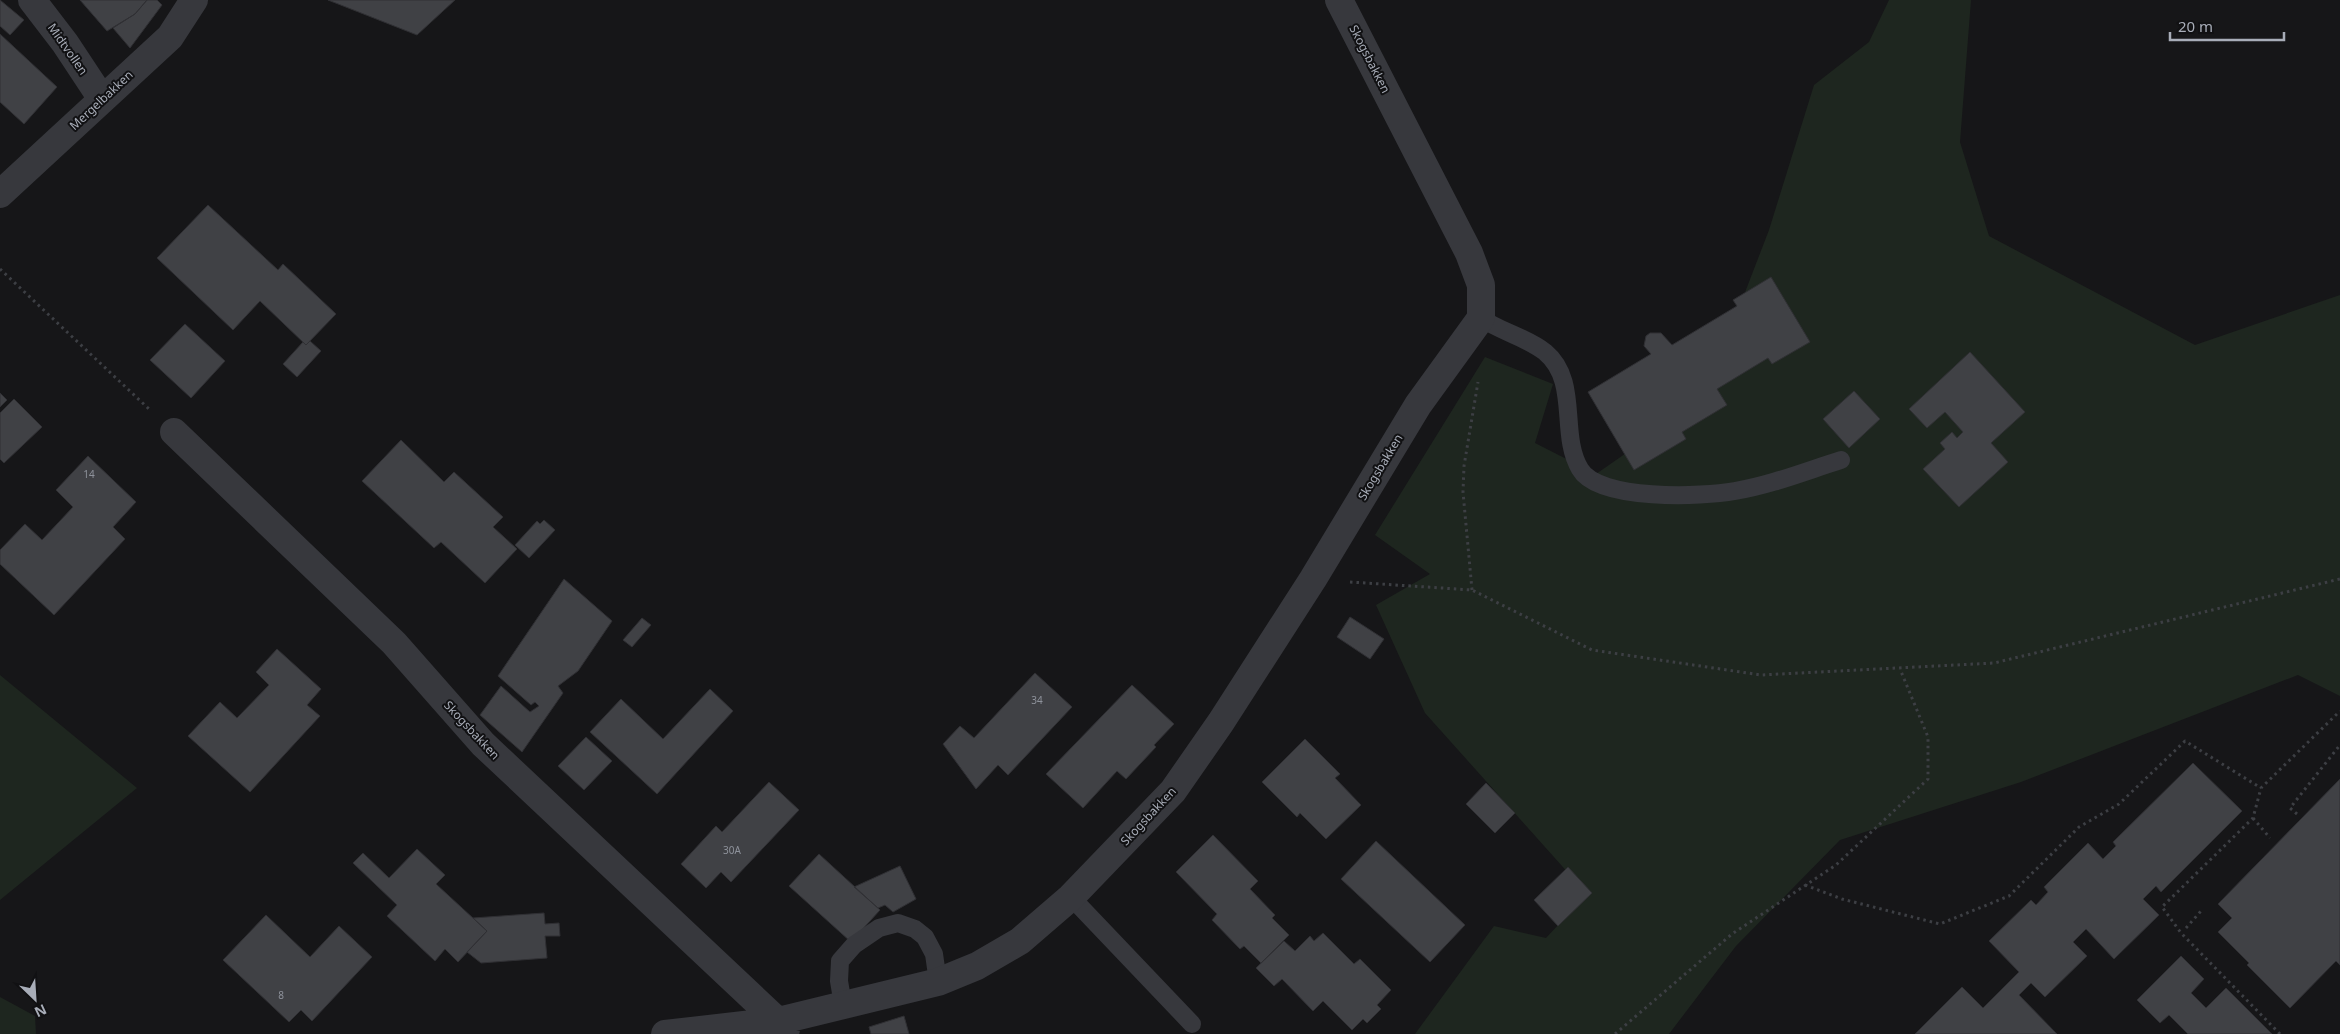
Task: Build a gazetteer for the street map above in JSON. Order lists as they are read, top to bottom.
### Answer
{
  "streets": {
    "street": ["Midtvollen", "Skogsbakken", "Mergelbakken"]
  },
  "crossings": [
    ["Midtvollen", "Mergelbakken"]
  ],
  "house_numbers": [
    "14",
    "34",
    "30A",
    "8"
  ],
  "scale_bar": "20 m",
  "north": "bottom right"
}
